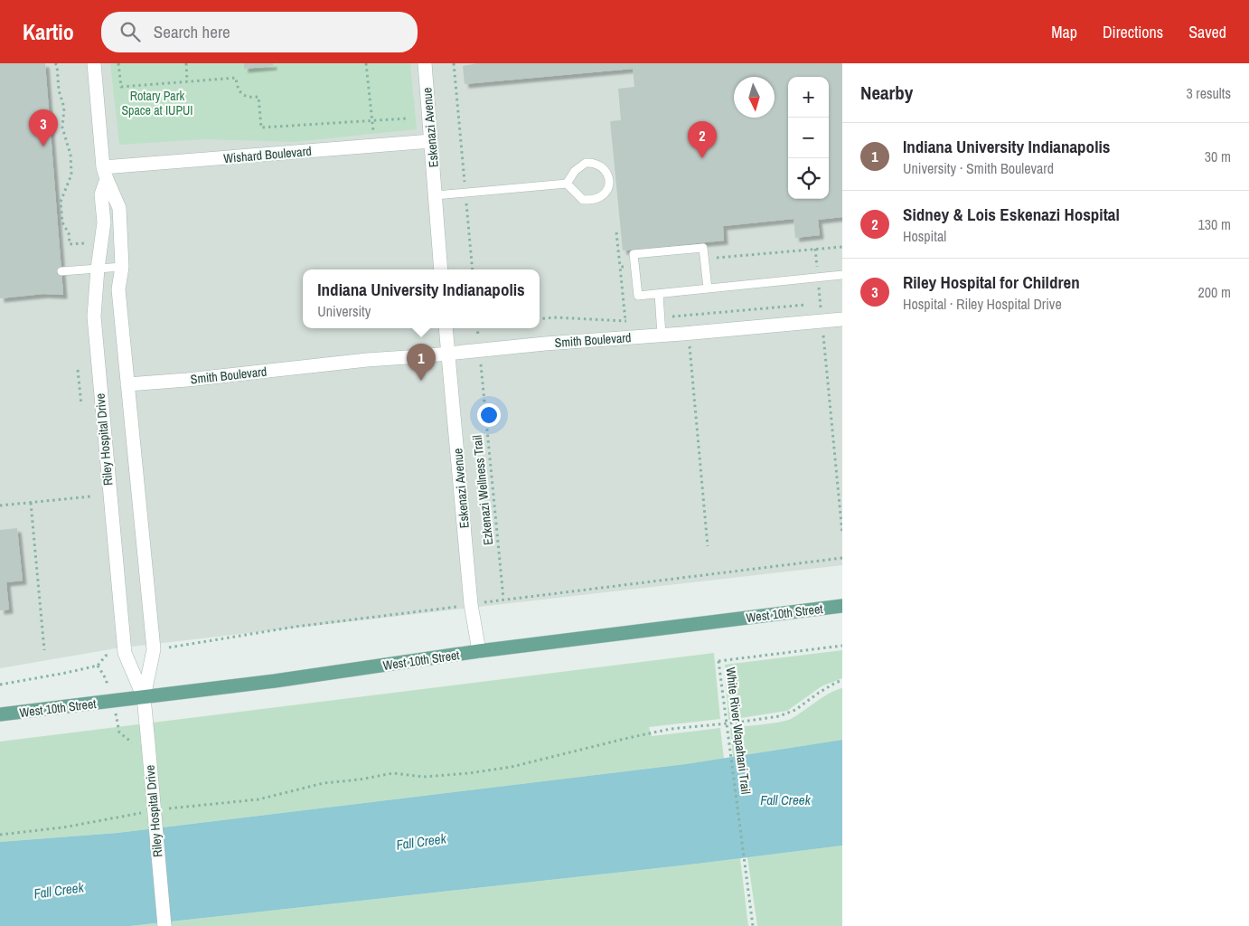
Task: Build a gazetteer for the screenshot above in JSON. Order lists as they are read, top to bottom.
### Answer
{
  "streets": {
    "main road": ["West 10th Street"],
    "street": [
      "Eskenazi Avenue",
      "Wishard Boulevard",
      "Smith Boulevard",
      "Riley Hospital Drive"
    ],
    "path": ["Ezkenazi Wellness Trail", "White River Wapahani Trail"]
  },
  "crossings": [
    ["Eskenazi Avenue", "Wishard Boulevard"],
    ["Eskenazi Avenue", "Smith Boulevard"],
    ["Eskenazi Avenue", "West 10th Street"],
    ["Wishard Boulevard", "Riley Hospital Drive"],
    ["Smith Boulevard", "Riley Hospital Drive"],
    ["Smith Boulevard", "Ezkenazi Wellness Trail"],
    ["Riley Hospital Drive", "West 10th Street"]
  ],
  "water": ["Fall Creek"],
  "parks": ["Rotary Park Space at IUPUI"],
  "north": "bottom",
  "page": {
    "header": "Kartio",
    "search": "Search here",
    "nav": ["Map", "Directions", "Saved"],
    "heading": ["Nearby", "3 results"],
    "map_buttons": ["+", "−"],
    "pins": ["3", "2", "1"],
    "list": [
      {
        "mark": "1",
        "name": "Indiana University Indianapolis",
        "note": "University · Smith Boulevard",
        "value": "30 m"
      },
      {
        "mark": "2",
        "name": "Sidney & Lois Eskenazi Hospital",
        "note": "Hospital",
        "value": "130 m"
      },
      {
        "mark": "3",
        "name": "Riley Hospital for Children",
        "note": "Hospital · Riley Hospital Drive",
        "value": "200 m"
      }
    ],
    "popup": ["Indiana University Indianapolis", "University"]
  }
}
